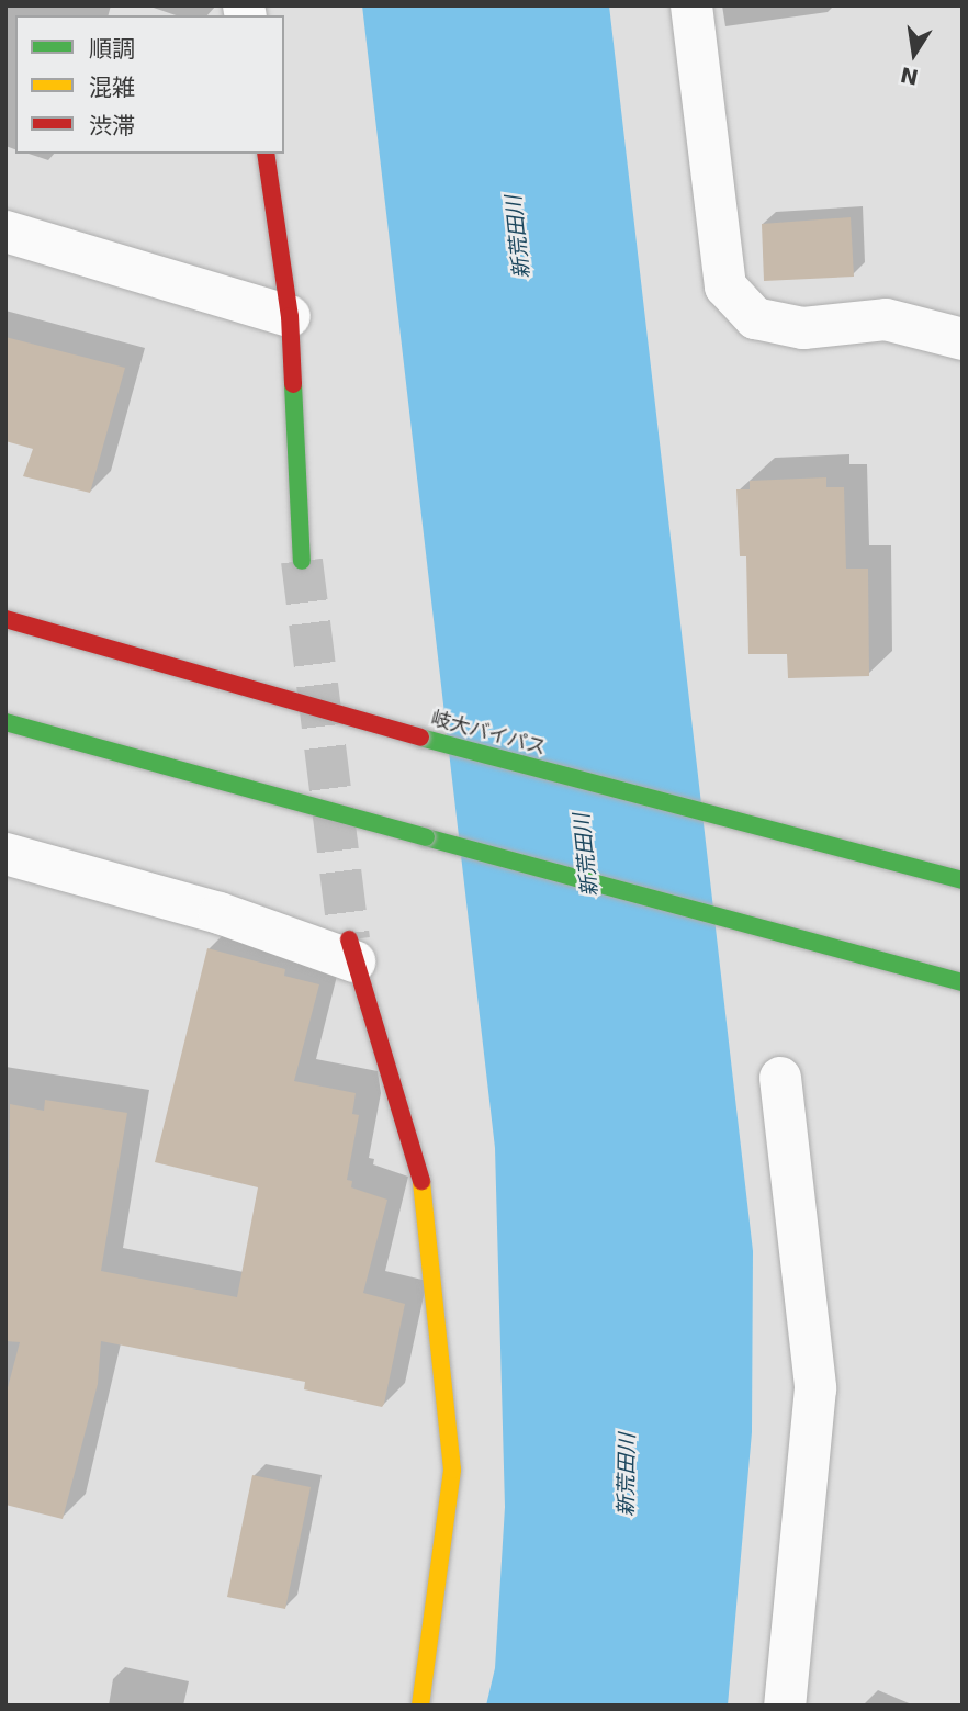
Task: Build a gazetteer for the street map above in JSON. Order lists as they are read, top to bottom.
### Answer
{
  "streets": {
    "main road": ["岐大バイパス"]
  },
  "water": ["新荒田川"],
  "legend": ["順調", "混雑", "渋滞"],
  "north": "bottom"
}
